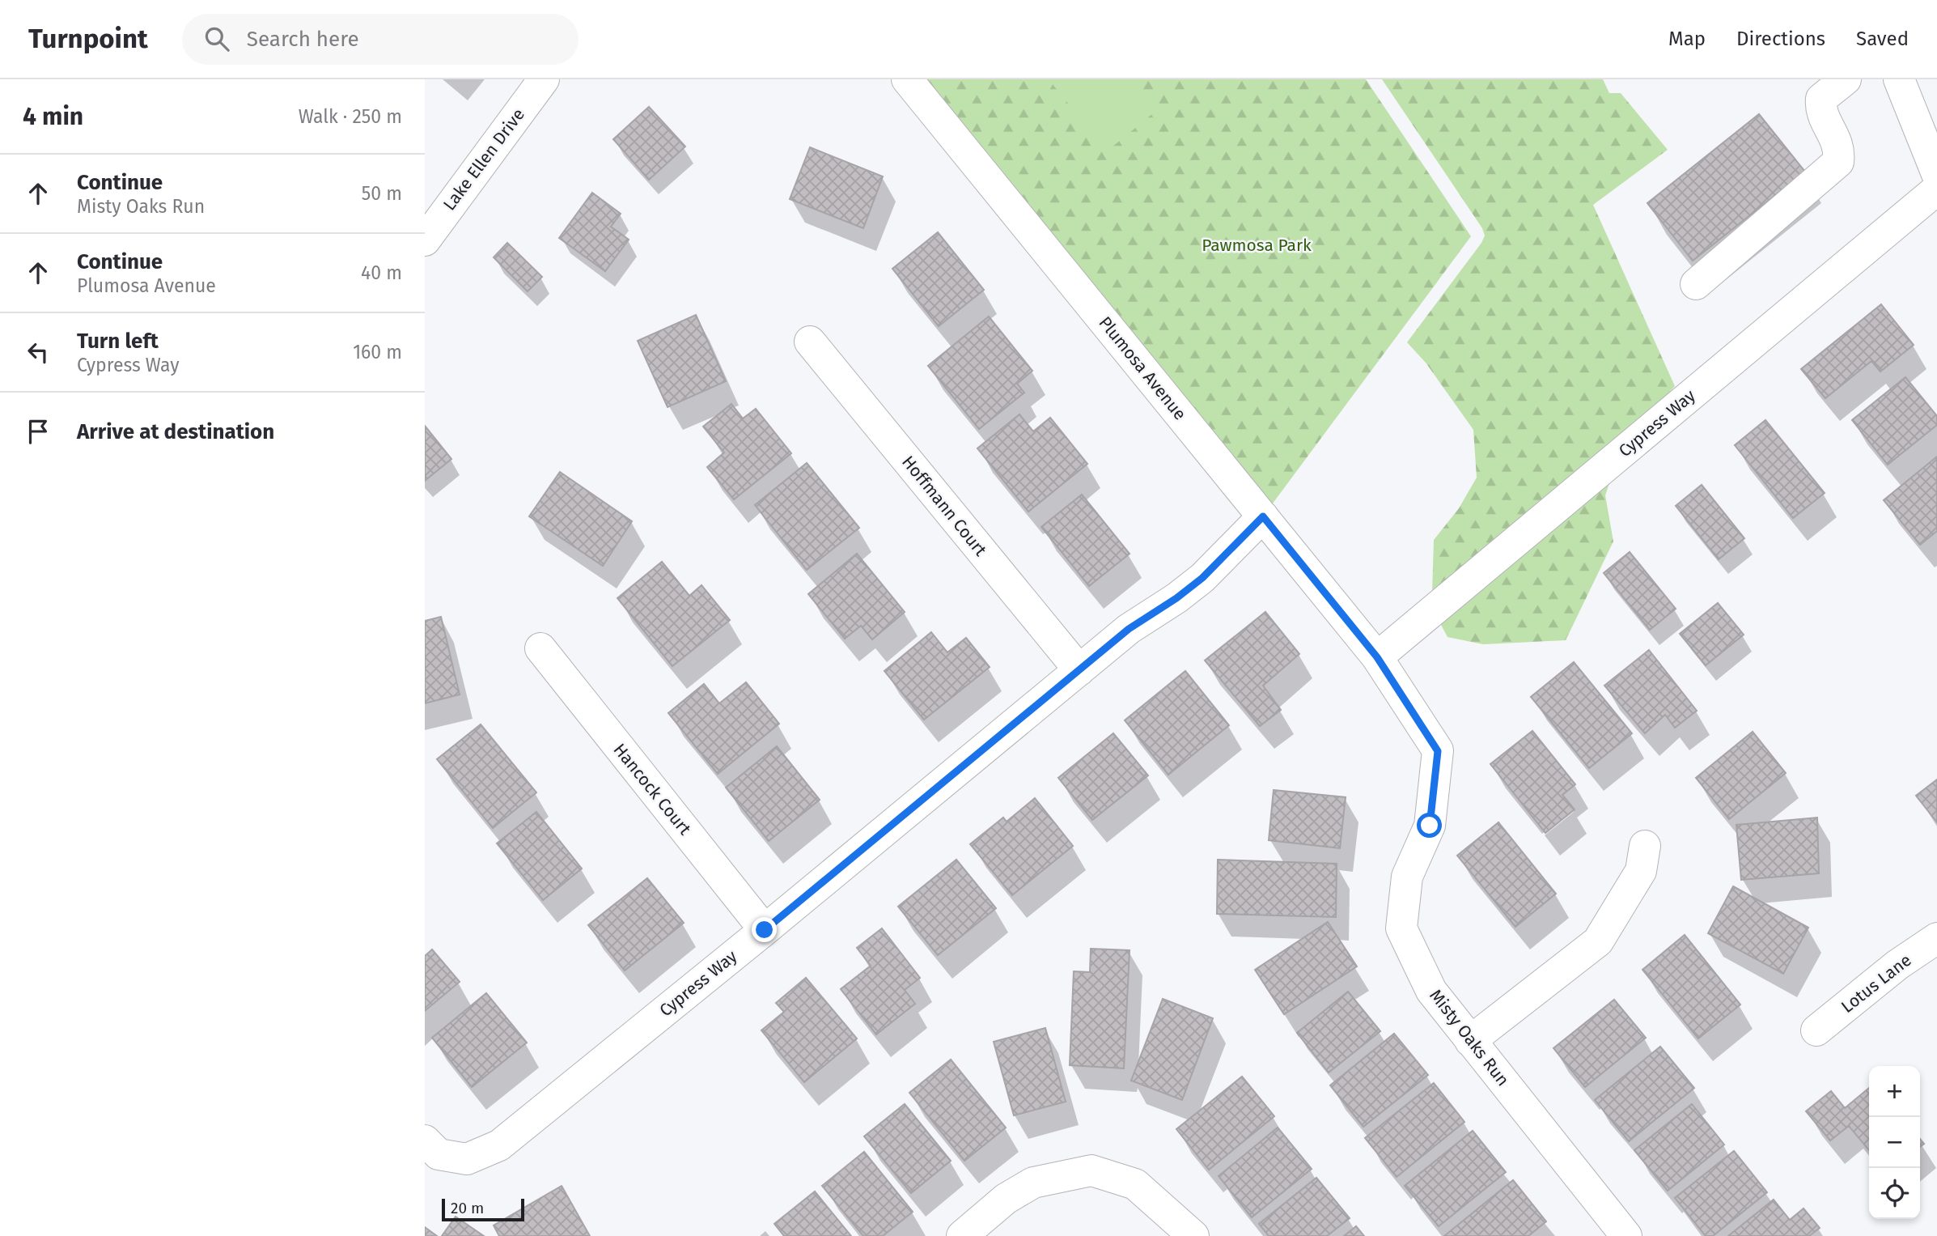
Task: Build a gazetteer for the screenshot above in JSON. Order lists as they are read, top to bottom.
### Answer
{
  "streets": {
    "street": [
      "Lake Ellen Drive",
      "Plumosa Avenue",
      "Cypress Way",
      "Hoffmann Court",
      "Hancock Court",
      "Lotus Lane",
      "Misty Oaks Run"
    ]
  },
  "crossings": [
    ["Plumosa Avenue", "Cypress Way"],
    ["Plumosa Avenue", "Misty Oaks Run"],
    ["Cypress Way", "Hoffmann Court"],
    ["Cypress Way", "Hancock Court"],
    ["Cypress Way", "Misty Oaks Run"]
  ],
  "parks": ["Pawmosa Park"],
  "scale_bar": "20 m",
  "page": {
    "header": "Turnpoint",
    "search": "Search here",
    "nav": ["Map", "Directions", "Saved"],
    "heading": ["4 min", "Walk · 250 m"],
    "list": [
      ["Continue", "Misty Oaks Run", "50 m"],
      ["Continue", "Plumosa Avenue", "40 m"],
      ["Turn left", "Cypress Way", "160 m"],
      "Arrive at destination"
    ],
    "map_buttons": ["+", "−"],
    "scale": "20 m"
  }
}
